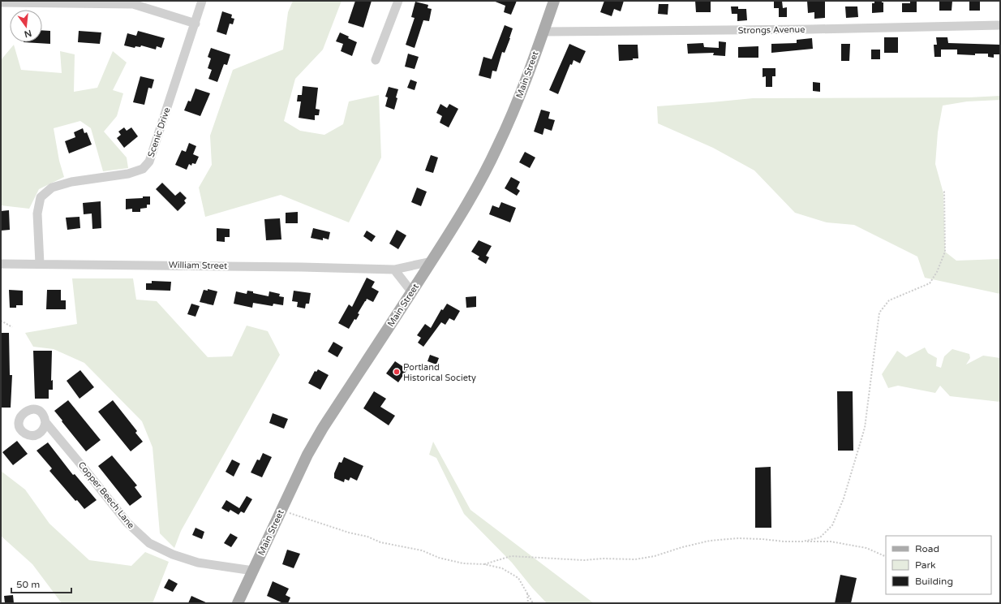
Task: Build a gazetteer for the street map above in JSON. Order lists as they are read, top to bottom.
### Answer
{
  "streets": {
    "main road": ["Main Street"],
    "street": [
      "Strongs Avenue",
      "Scenic Drive",
      "William Street",
      "Copper Beech Lane"
    ]
  },
  "crossings": [
    ["Strongs Avenue", "Main Street"],
    ["Main Street", "William Street"],
    ["Main Street", "Copper Beech Lane"],
    ["Scenic Drive", "William Street"]
  ],
  "places": ["Portland Historical Society"],
  "legend": ["Road", "Park", "Building"],
  "scale_bar": "50 m",
  "north": "bottom"
}
